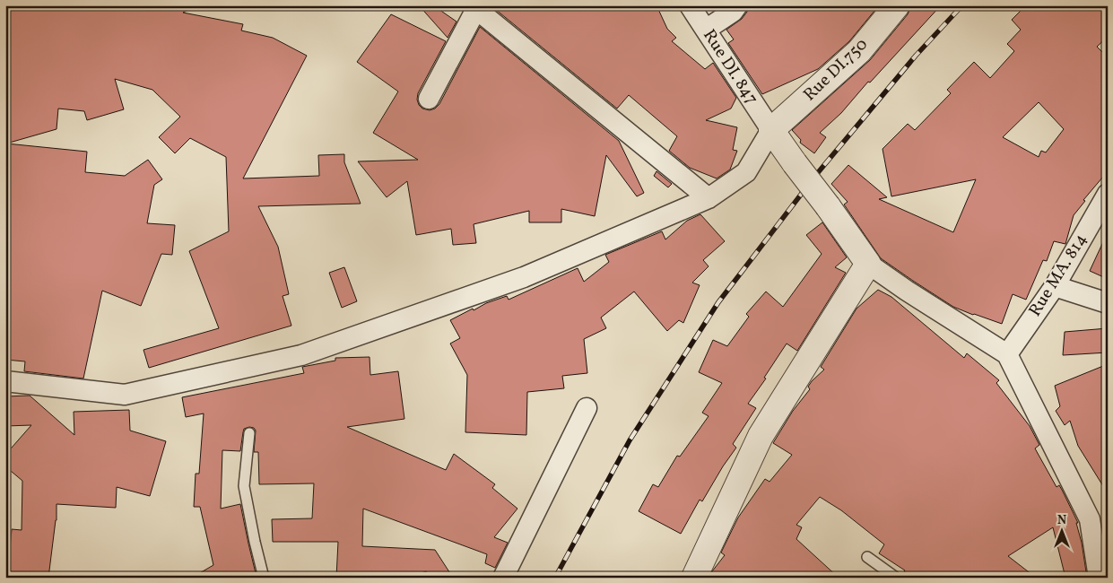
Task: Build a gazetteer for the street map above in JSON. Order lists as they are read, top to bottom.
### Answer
{
  "streets": {
    "street": ["Rue DI. 847", "Rue DI.750", "Rue MA. 814"]
  },
  "crossings": [
    ["Rue DI. 847", "Rue DI.750"]
  ],
  "north": "top"
}
